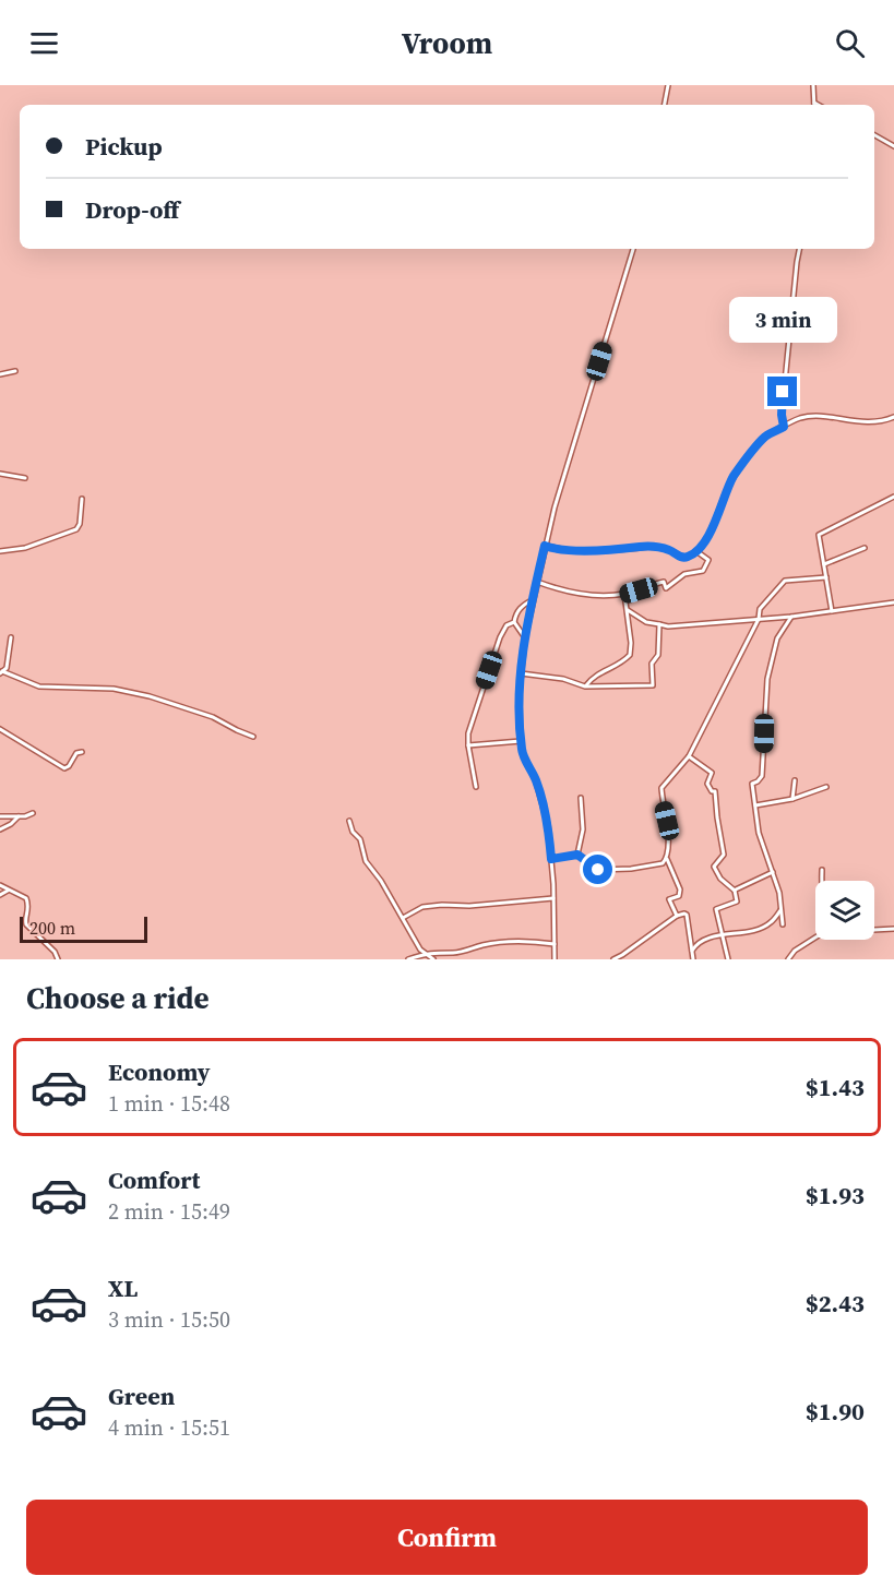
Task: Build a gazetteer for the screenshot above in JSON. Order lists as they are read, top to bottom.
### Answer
{
  "scale_bar": "200 m",
  "page": {
    "header": "Vroom",
    "banner": ["Pickup", "Drop-off"],
    "bubble": "3 min",
    "scale": "200 m",
    "heading": "Choose a ride",
    "list": [
      {
        "name": "Economy",
        "note": "1 min · 15:48",
        "value": "$1.43"
      },
      {
        "name": "Comfort",
        "note": "2 min · 15:49",
        "value": "$1.93"
      },
      {
        "name": "XL",
        "note": "3 min · 15:50",
        "value": "$2.43"
      },
      {
        "name": "Green",
        "note": "4 min · 15:51",
        "value": "$1.90"
      }
    ],
    "buttons": "Confirm"
  }
}
